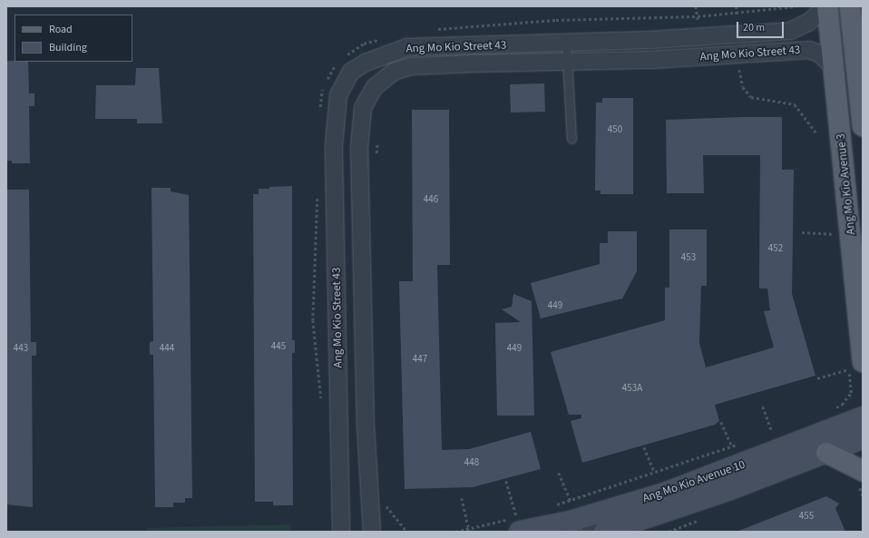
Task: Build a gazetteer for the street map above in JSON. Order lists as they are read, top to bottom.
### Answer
{
  "streets": {
    "main road": ["Ang Mo Kio Avenue 3", "Ang Mo Kio Avenue 10"],
    "street": ["Ang Mo Kio Street 43"]
  },
  "crossings": [
    ["Ang Mo Kio Street 43", "Ang Mo Kio Avenue 3"]
  ],
  "house_numbers": [
    "450",
    "446",
    "452",
    "453",
    "449",
    "445",
    "443",
    "444",
    "449",
    "447",
    "453A",
    "448",
    "455"
  ],
  "legend": ["Road", "Building"],
  "scale_bar": "20 m"
}
